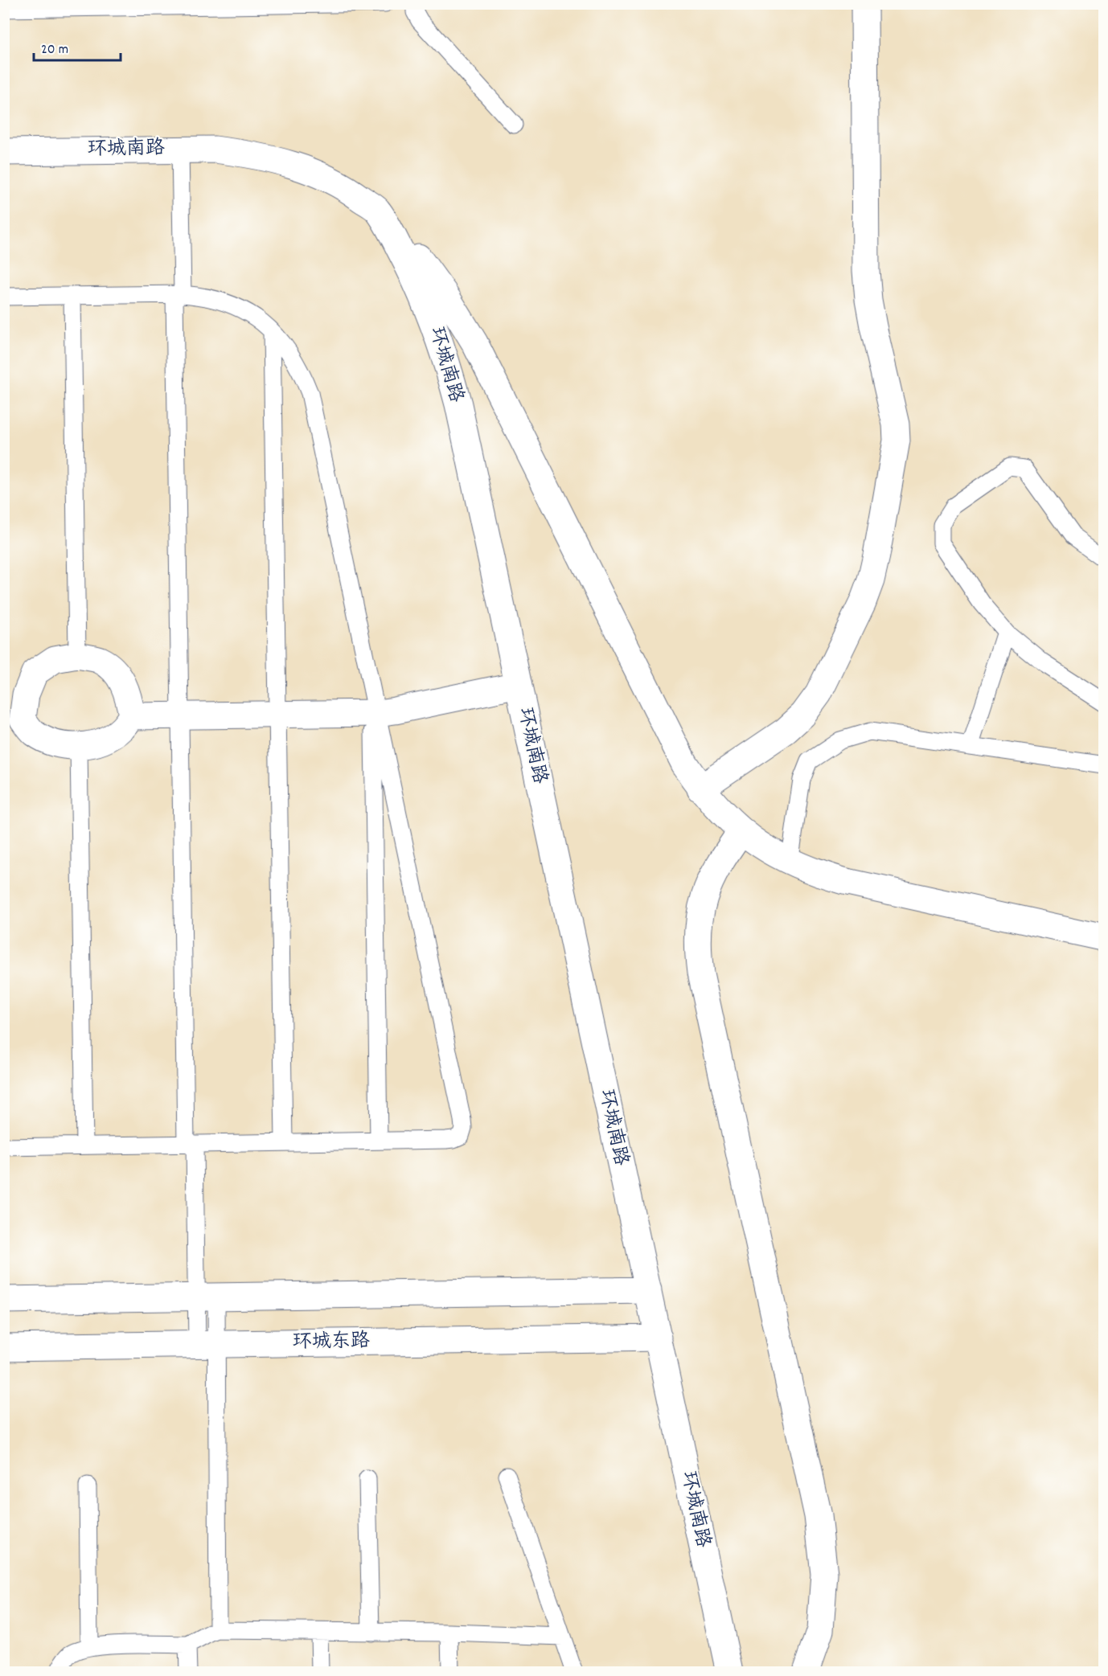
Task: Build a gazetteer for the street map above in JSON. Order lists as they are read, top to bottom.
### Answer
{
  "streets": {
    "main road": ["环城南路", "环城东路"]
  },
  "crossings": [
    ["环城南路", "环城东路"]
  ],
  "scale_bar": "20 m"
}
